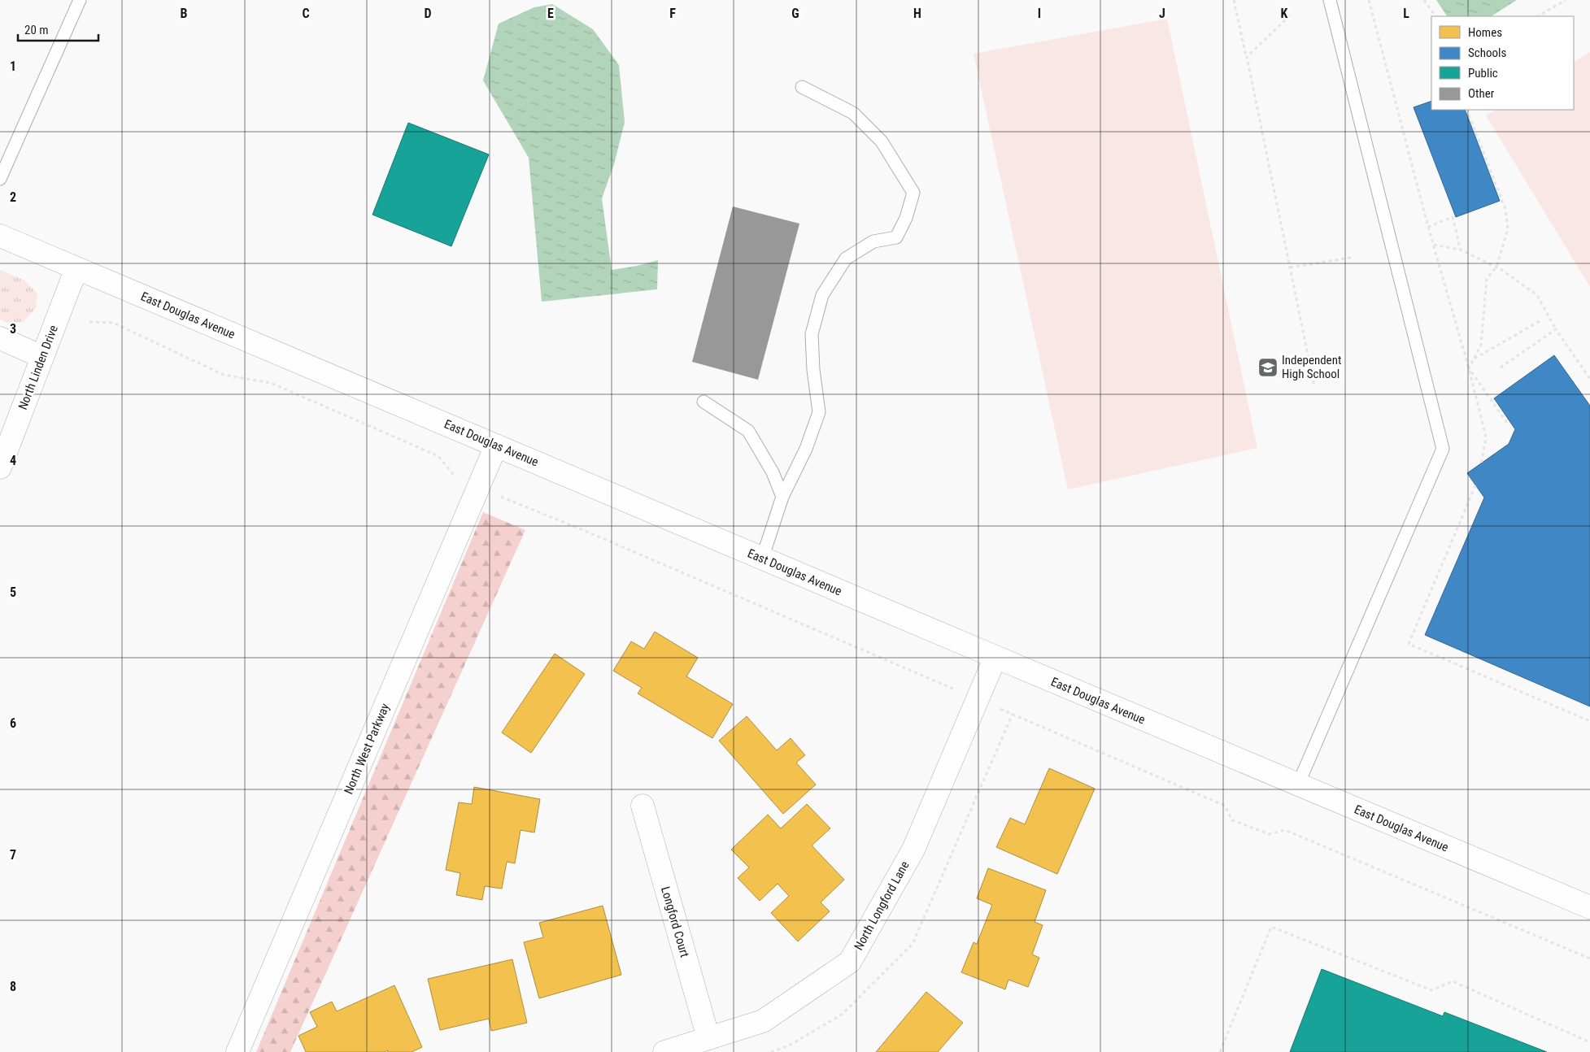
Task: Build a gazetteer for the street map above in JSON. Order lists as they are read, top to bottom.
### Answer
{
  "streets": {
    "street": [
      "East Douglas Avenue",
      "North Linden Drive",
      "North West Parkway",
      "North Longford Lane",
      "Longford Court"
    ]
  },
  "crossings": [
    ["East Douglas Avenue", "North Linden Drive"],
    ["East Douglas Avenue", "North West Parkway"],
    ["East Douglas Avenue", "North Longford Lane"],
    ["North Longford Lane", "Longford Court"]
  ],
  "places": {
    "school or university": ["Independent High School"]
  },
  "legend": [
    "Homes",
    "Schools",
    "Public",
    "Other"
  ],
  "scale_bar": "20 m",
  "grid": {
    "columns": [
      "B",
      "C",
      "D",
      "E",
      "F",
      "G",
      "H",
      "I",
      "J",
      "K",
      "L"
    ],
    "rows": [
      "1",
      "2",
      "3",
      "4",
      "5",
      "6",
      "7",
      "8"
    ]
  }
}
